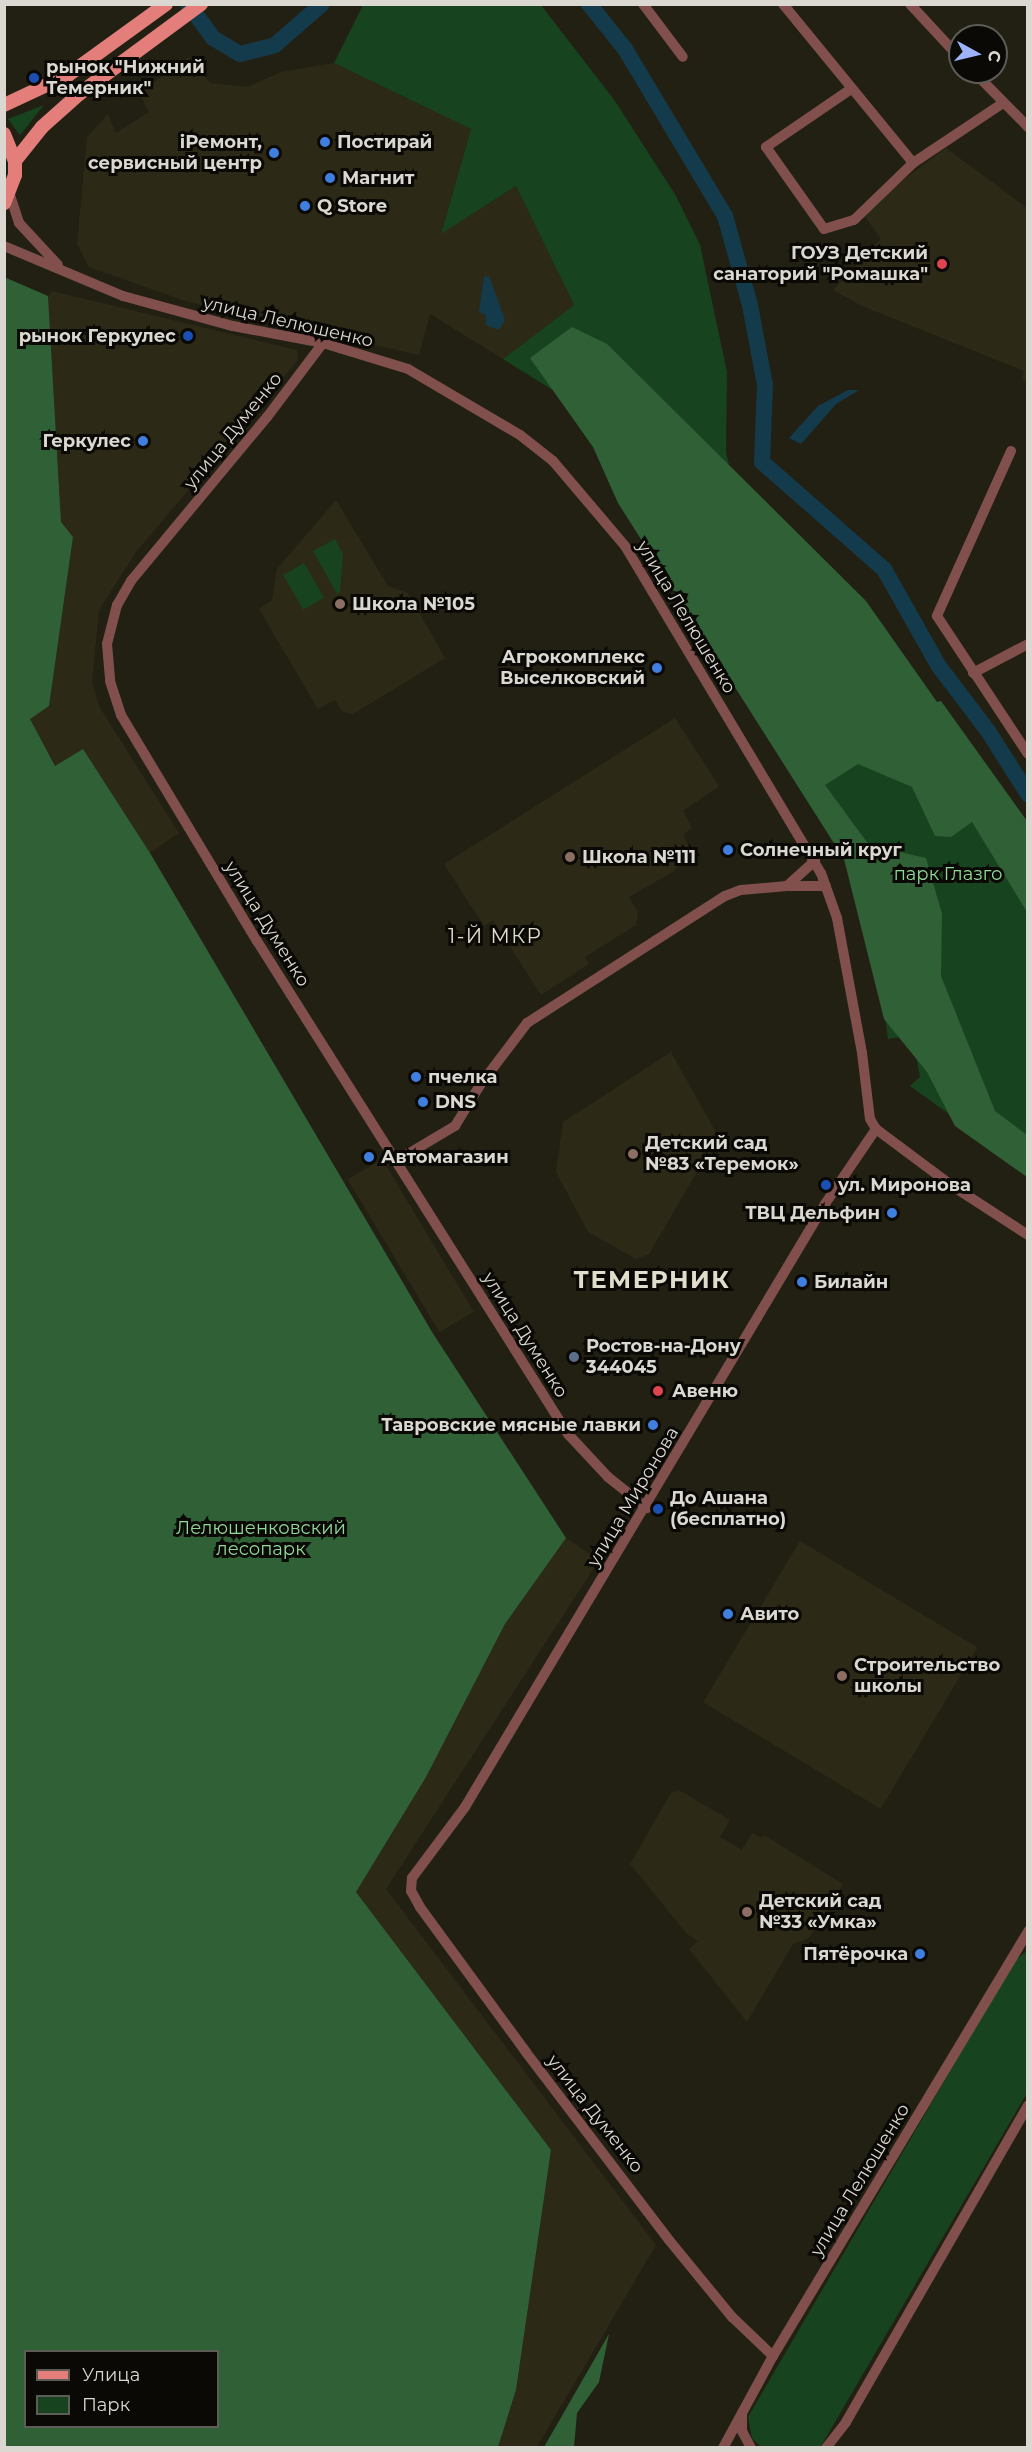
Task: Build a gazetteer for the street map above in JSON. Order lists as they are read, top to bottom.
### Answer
{
  "streets": {
    "street": ["улица Лелюшенко", "улица Думенко", "улица Миронова"]
  },
  "crossings": [
    ["улица Лелюшенко", "улица Думенко"],
    ["улица Лелюшенко", "улица Миронова"],
    ["улица Думенко", "улица Миронова"]
  ],
  "districts": ["1-Й МКР", "ТЕМЕРНИК"],
  "parks": ["парк Глазго", "Лелюшенковский лесопарк"],
  "places": [
    "рынок \"Нижний Темерник\"",
    "Постирай",
    "iРемонт, сервисный центр",
    "Магнит",
    "Q Store",
    "ГОУЗ Детский санаторий \"Ромашка\"",
    "рынок Геркулес",
    "Геркулес",
    "Школа №105",
    "Агрокомплекс Выселковский",
    "Солнечный круг",
    "Школа №111",
    "пчелка",
    "DNS",
    "Детский сад №83 «Теремок»",
    "Автомагазин",
    "ул. Миронова",
    "ТВЦ Дельфин",
    "Билайн",
    "Ростов-на-Дону 344045",
    "Авеню",
    "Тавровские мясные лавки",
    "До Ашана (бесплатно)",
    "Авито",
    "Строительство школы",
    "Детский сад №33 «Умка»",
    "Пятёрочка"
  ],
  "legend": ["Улица", "Парк"],
  "north": "right"
}
